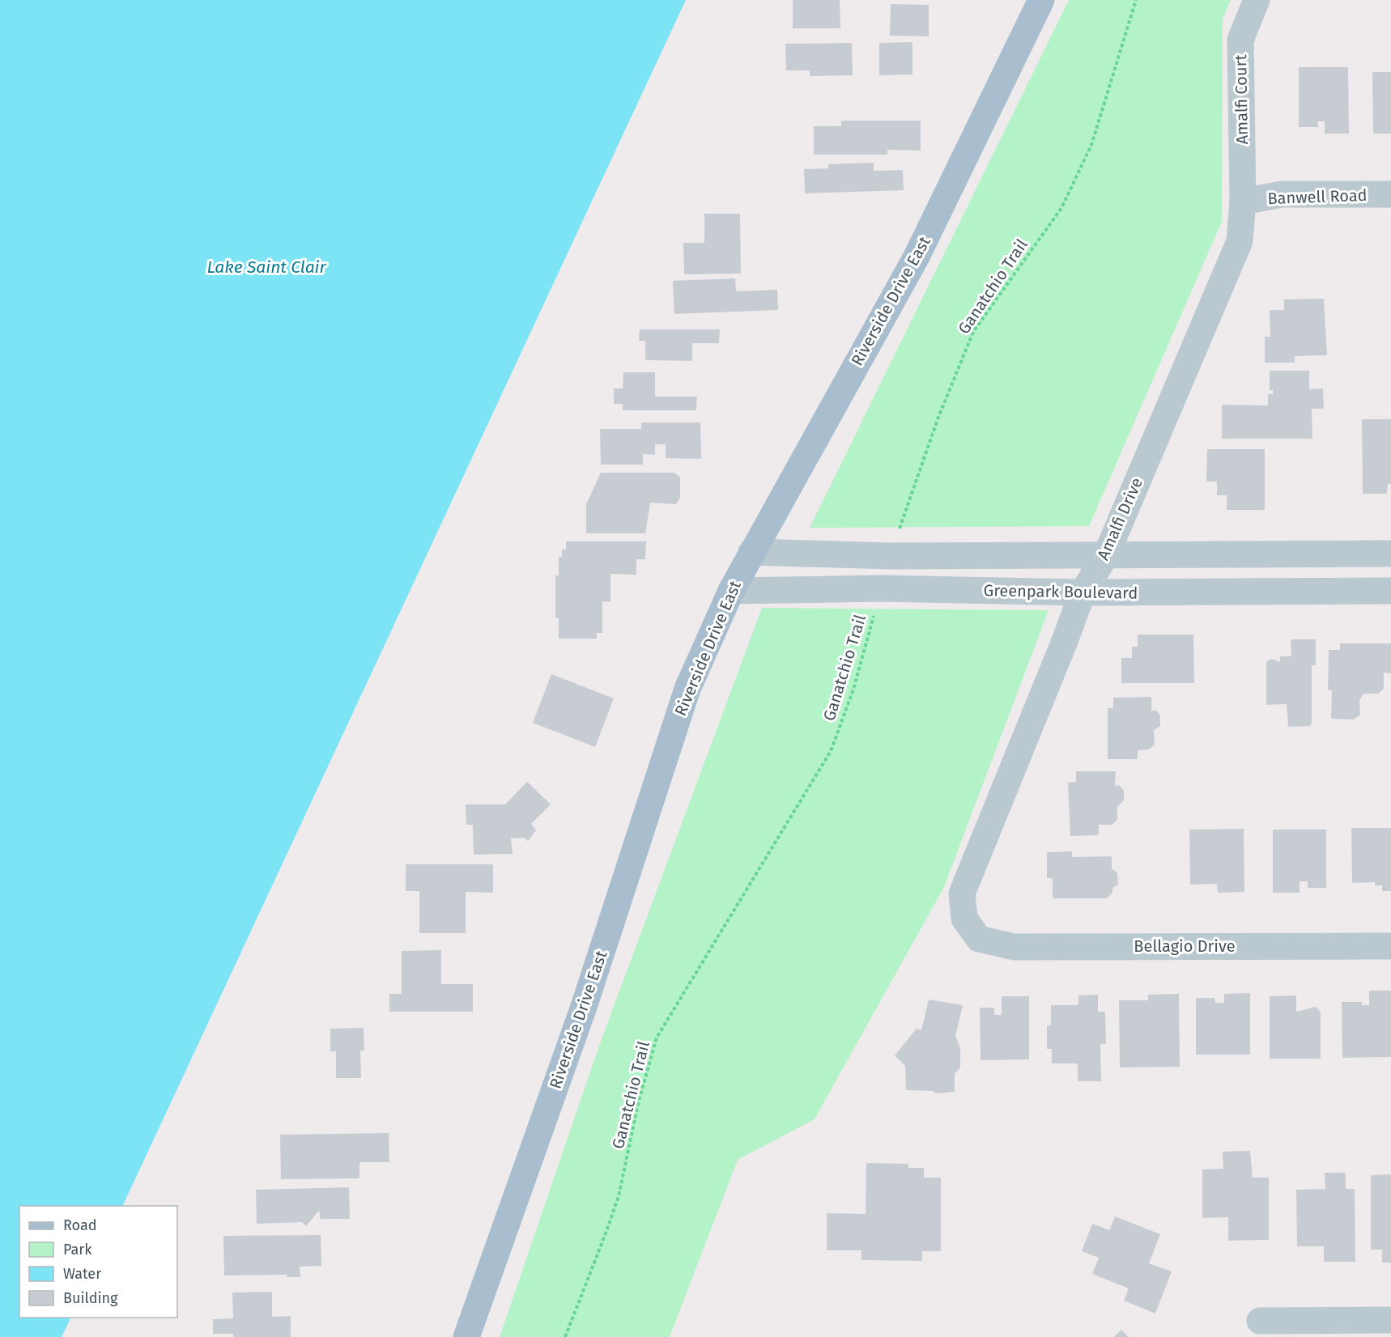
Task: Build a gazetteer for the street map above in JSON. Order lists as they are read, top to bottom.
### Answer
{
  "streets": {
    "main road": ["Riverside Drive East"],
    "street": [
      "Amalfi Court",
      "Banwell Road",
      "Amalfi Drive",
      "Greenpark Boulevard",
      "Bellagio Drive"
    ],
    "path": ["Ganatchio Trail"]
  },
  "crossings": [
    ["Amalfi Court", "Banwell Road"],
    ["Amalfi Court", "Amalfi Drive"],
    ["Banwell Road", "Amalfi Drive"],
    ["Ganatchio Trail", "Greenpark Boulevard"],
    ["Riverside Drive East", "Greenpark Boulevard"],
    ["Amalfi Drive", "Greenpark Boulevard"],
    ["Amalfi Drive", "Bellagio Drive"]
  ],
  "water": ["Lake Saint Clair"],
  "legend": [
    "Road",
    "Park",
    "Water",
    "Building"
  ]
}
